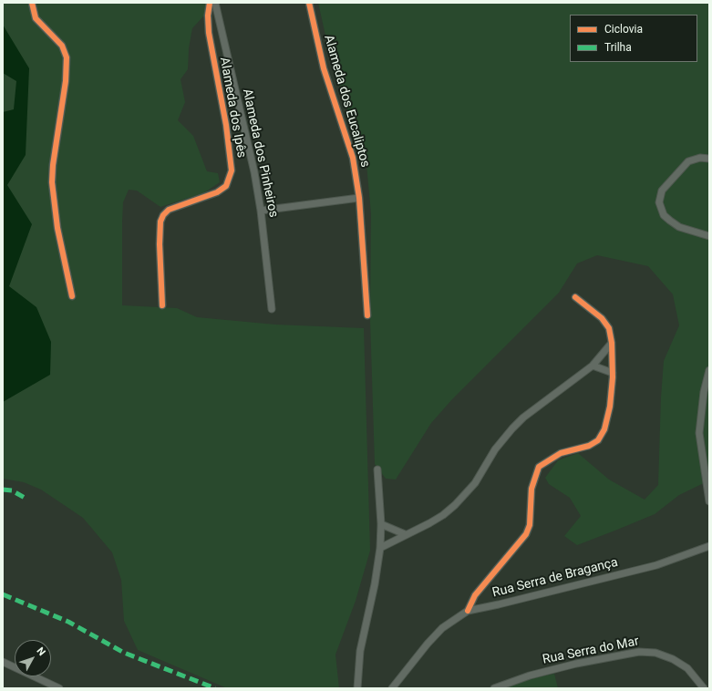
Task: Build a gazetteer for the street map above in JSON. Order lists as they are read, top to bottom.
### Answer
{
  "streets": {
    "street": [
      "Alameda dos Eucaliptos",
      "Alameda dos Ipês",
      "Alameda dos Pinheiros",
      "Rua Serra de Bragança",
      "Rua Serra do Mar"
    ]
  },
  "legend": ["Ciclovia", "Trilha"],
  "north": "top right"
}
